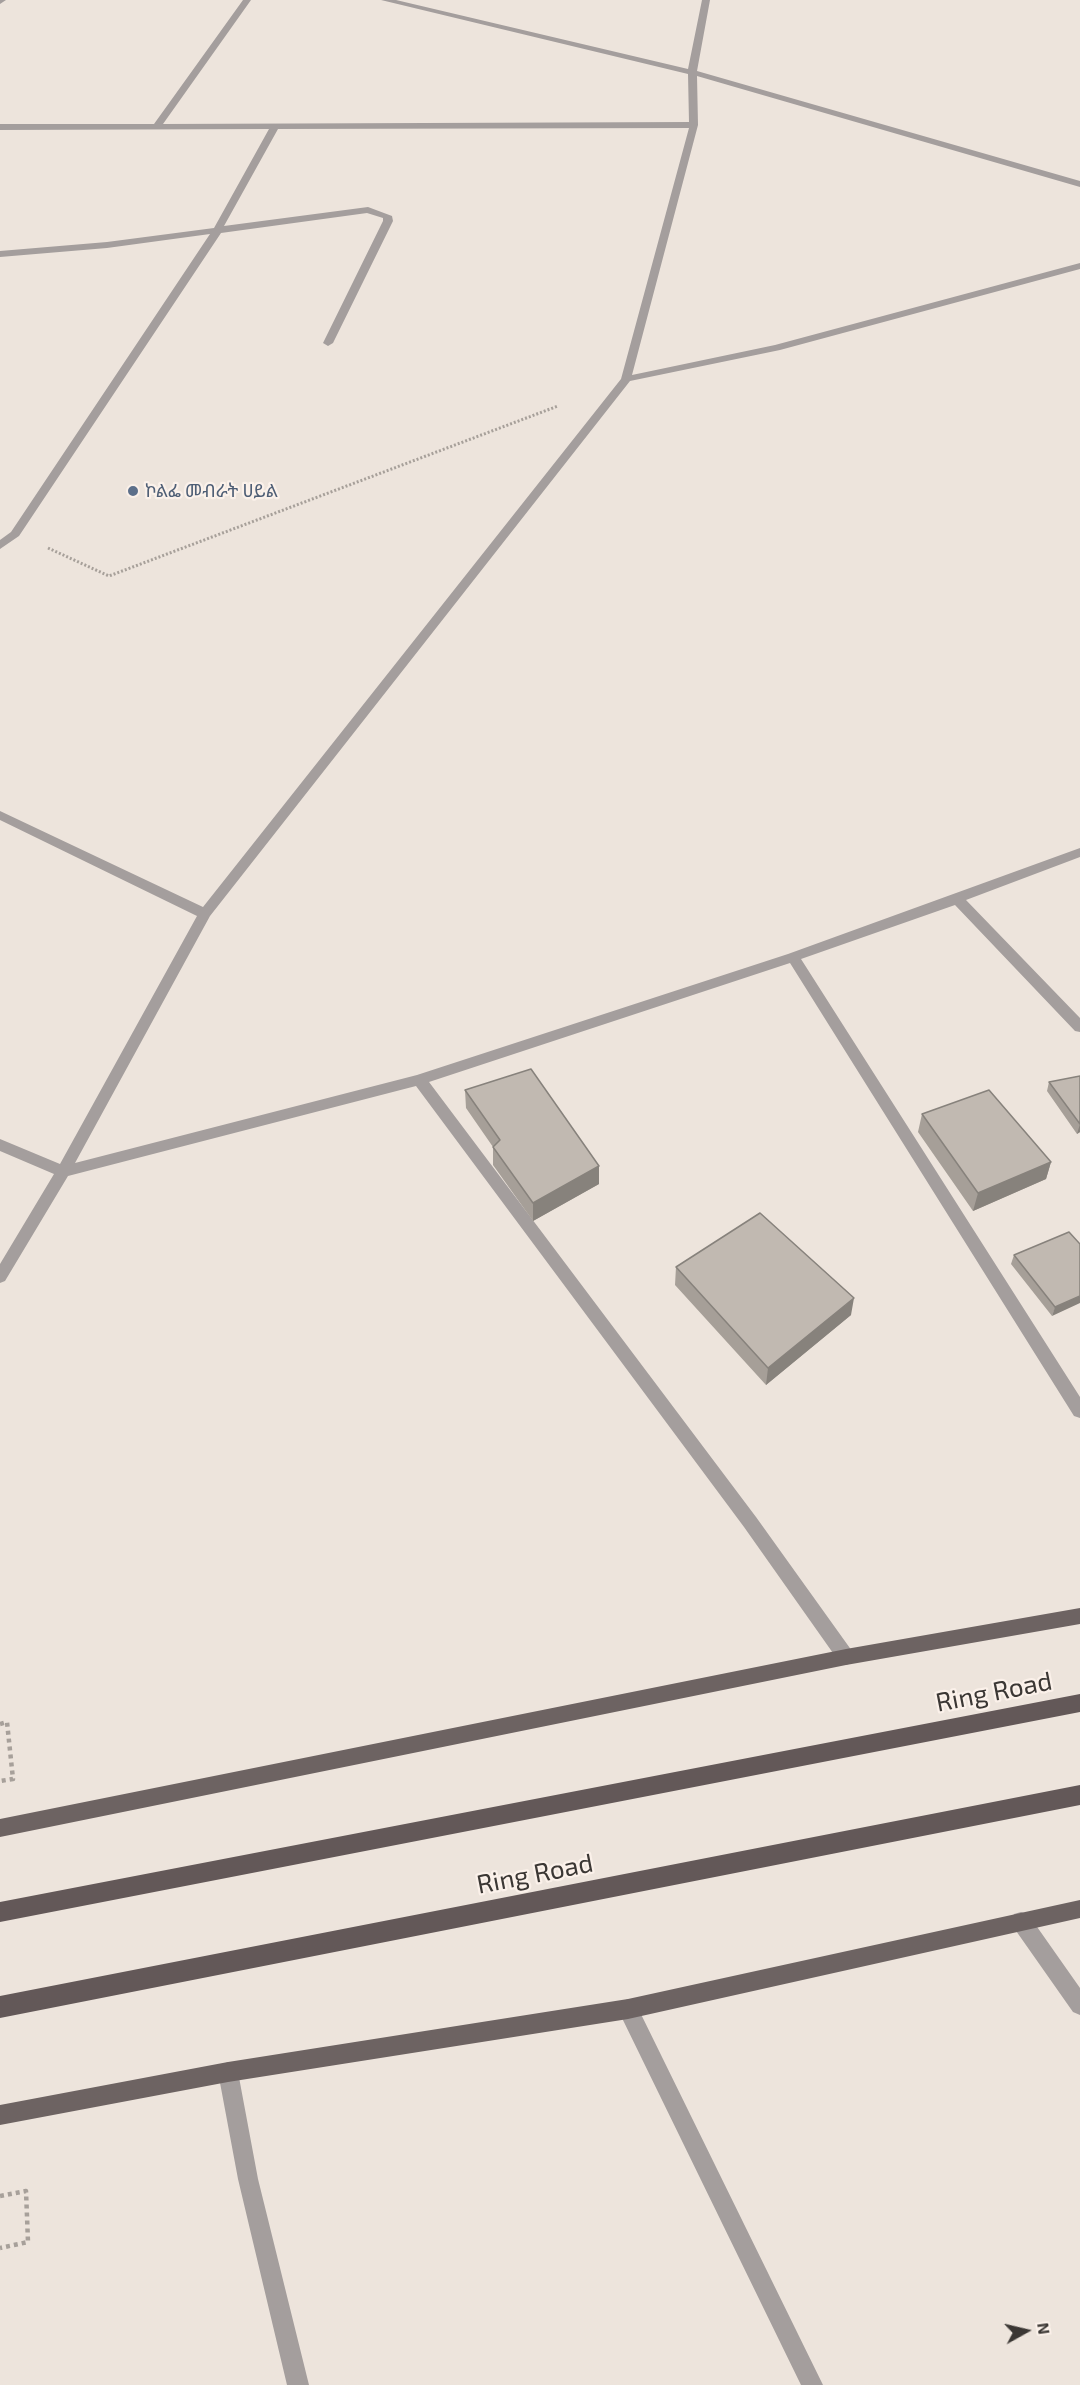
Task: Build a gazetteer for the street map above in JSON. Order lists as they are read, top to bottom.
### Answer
{
  "streets": {
    "highway": ["Ring Road"]
  },
  "places": ["ኮልፌ መብራት ሀይል"],
  "north": "right"
}
